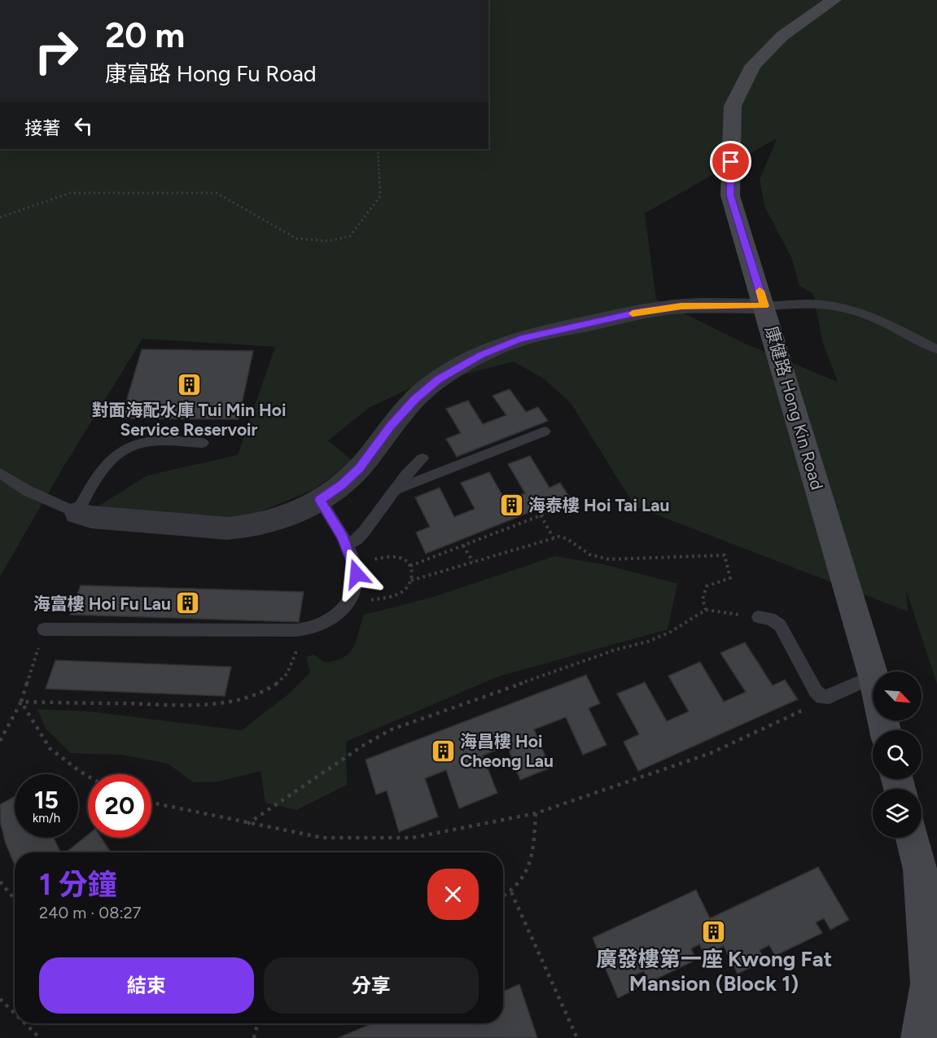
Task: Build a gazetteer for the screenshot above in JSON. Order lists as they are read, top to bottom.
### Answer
{
  "streets": {
    "street": ["康健路 Hong Kin Road"]
  },
  "places": {
    "building": [
      "對面海配水庫 Tui Min Hoi Service Reservoir",
      "海泰樓 Hoi Tai Lau",
      "海富樓 Hoi Fu Lau",
      "海昌樓 Hoi Cheong Lau",
      "廣發樓第一座 Kwong Fat Mansion (Block 1)"
    ]
  },
  "north": "bottom right",
  "page": {
    "turn": ["20 m", "康富路 Hong Fu Road"],
    "then": "接著",
    "speed": "15 km/h",
    "limit": "20",
    "heading": ["1 分鐘", "240 m · 08:27"],
    "buttons": ["結束", "分享"]
  }
}
